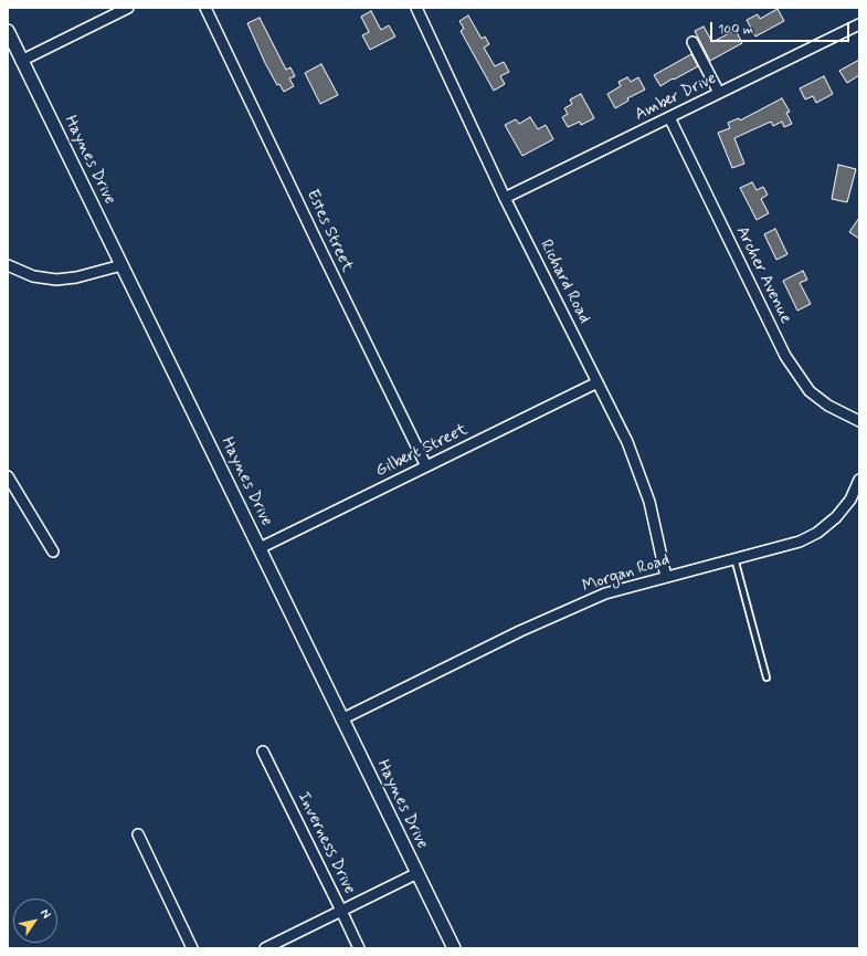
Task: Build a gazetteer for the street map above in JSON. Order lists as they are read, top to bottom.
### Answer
{
  "streets": {
    "street": [
      "Amber Drive",
      "Haynes Drive",
      "Estes Street",
      "Archer Avenue",
      "Richard Road",
      "Gilbert Street",
      "Morgan Road",
      "Inverness Drive"
    ]
  },
  "crossings": [
    ["Amber Drive", "Archer Avenue"],
    ["Amber Drive", "Richard Road"],
    ["Haynes Drive", "Gilbert Street"],
    ["Haynes Drive", "Morgan Road"],
    ["Estes Street", "Gilbert Street"],
    ["Richard Road", "Gilbert Street"],
    ["Richard Road", "Morgan Road"]
  ],
  "scale_bar": "100 m",
  "north": "top right"
}
